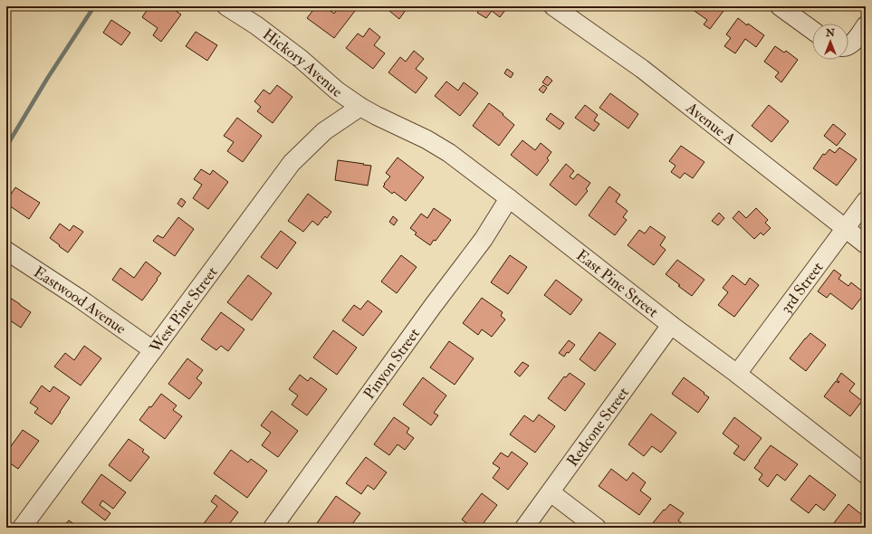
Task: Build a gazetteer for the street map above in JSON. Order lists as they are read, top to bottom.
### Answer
{
  "streets": {
    "street": [
      "Hickory Avenue",
      "Avenue A",
      "East Pine Street",
      "3rd Street",
      "Eastwood Avenue",
      "West Pine Street",
      "Pinyon Street",
      "Redcone Street"
    ]
  },
  "crossings": [
    ["Hickory Avenue", "East Pine Street"],
    ["Hickory Avenue", "West Pine Street"],
    ["Avenue A", "3rd Street"],
    ["East Pine Street", "3rd Street"],
    ["East Pine Street", "West Pine Street"],
    ["East Pine Street", "Pinyon Street"],
    ["East Pine Street", "Redcone Street"],
    ["Eastwood Avenue", "West Pine Street"]
  ],
  "north": "top"
}
